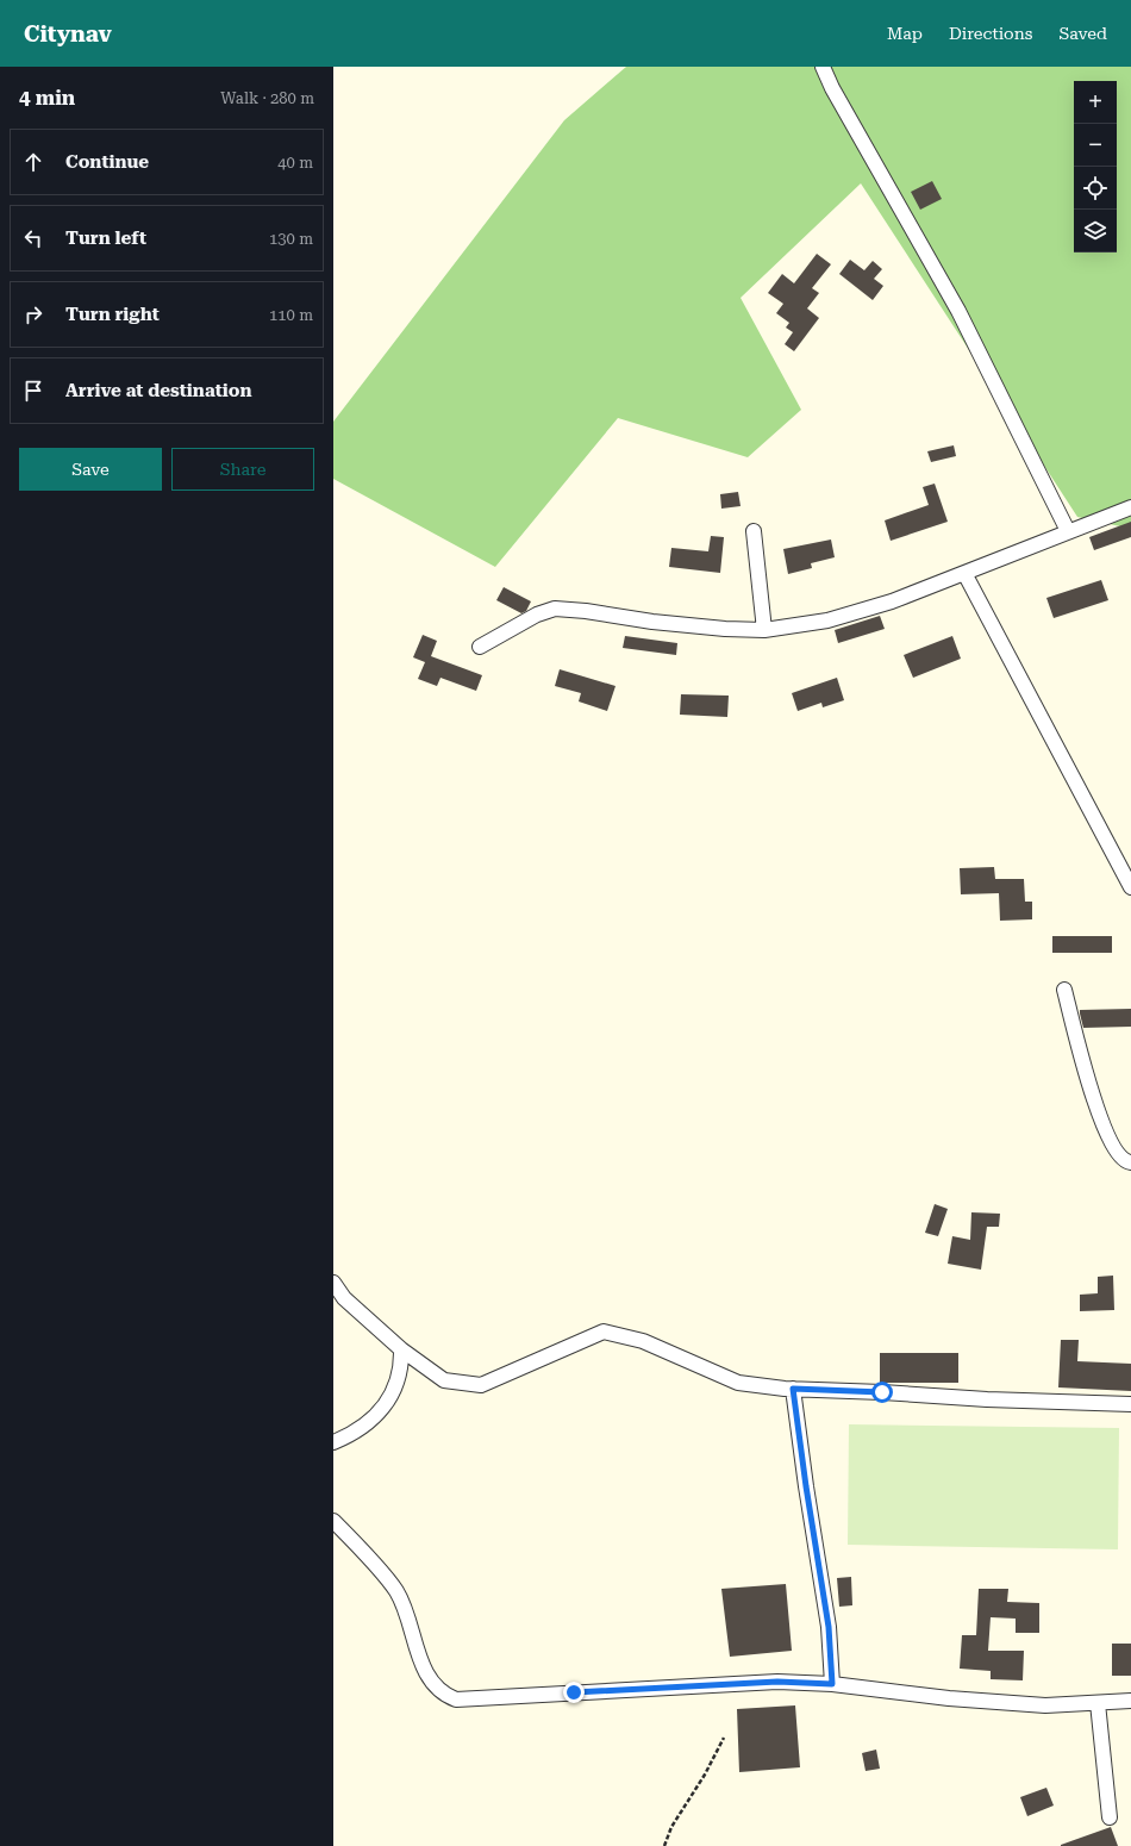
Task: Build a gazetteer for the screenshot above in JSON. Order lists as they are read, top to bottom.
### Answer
{
  "page": {
    "header": "Citynav",
    "nav": ["Map", "Directions", "Saved"],
    "heading": ["4 min", "Walk · 280 m"],
    "map_buttons": ["+", "−"],
    "list": [
      ["Continue", "40 m"],
      ["Turn left", "130 m"],
      ["Turn right", "110 m"],
      "Arrive at destination"
    ],
    "buttons": ["Save", "Share"]
  }
}
